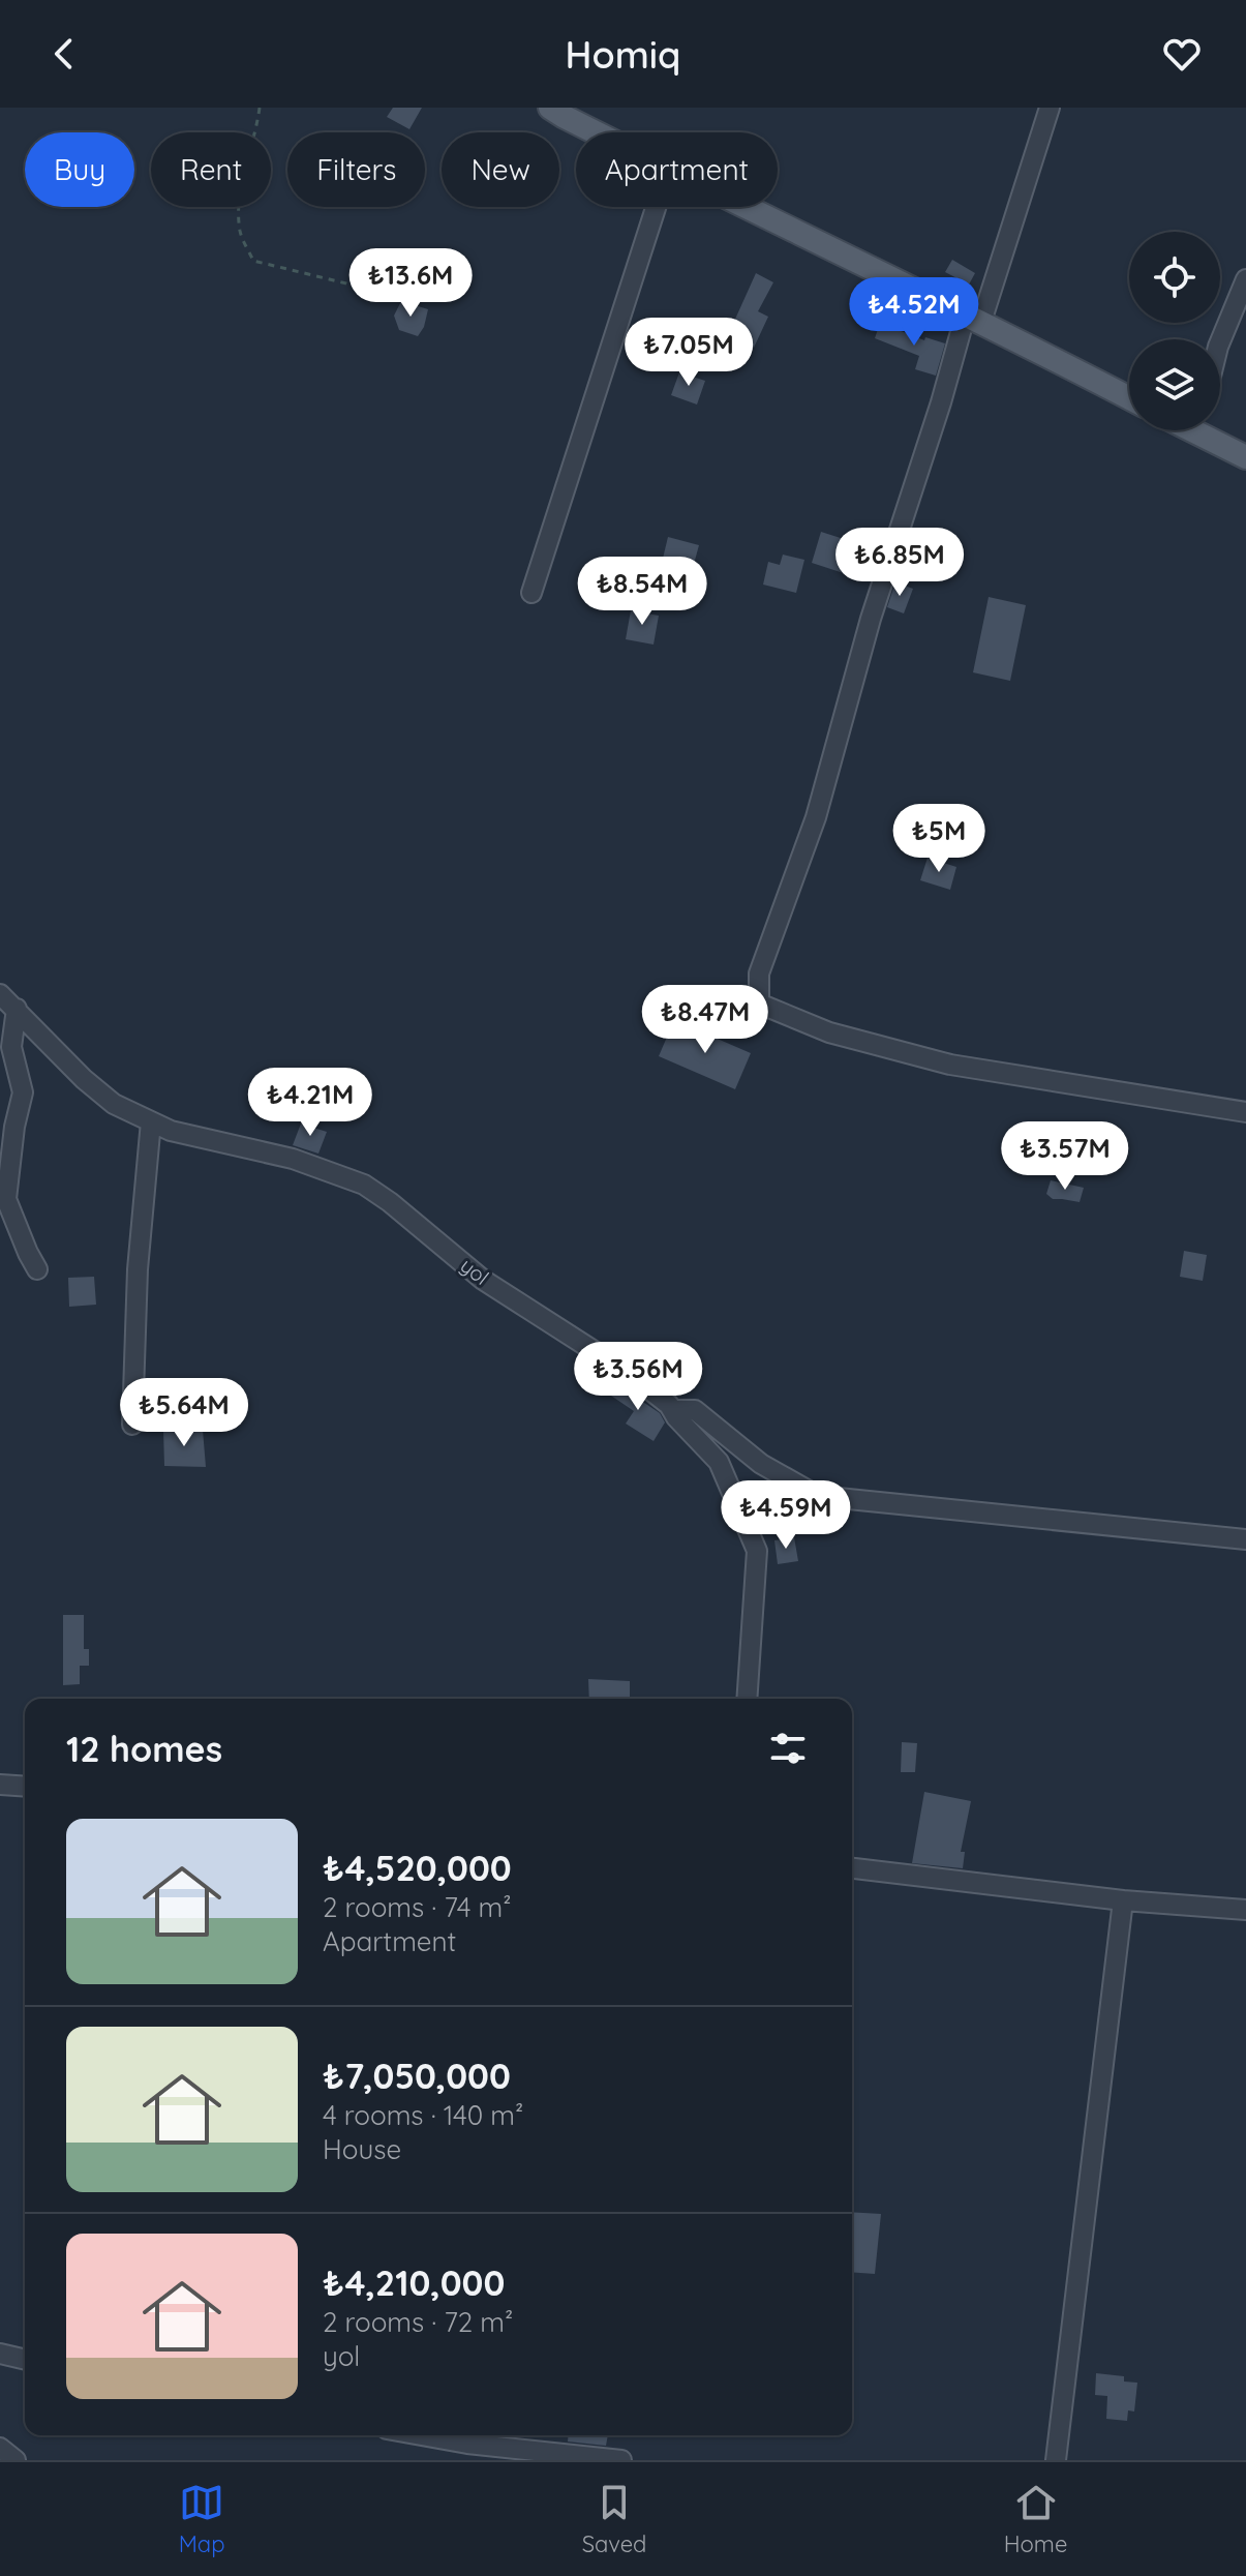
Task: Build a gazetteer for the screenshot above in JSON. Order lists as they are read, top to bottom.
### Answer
{
  "streets": {
    "street": ["yol"]
  },
  "page": {
    "header": "Homiq",
    "chip": [
      "Buy",
      "Rent",
      "Filters",
      "New",
      "Apartment"
    ],
    "price": [
      "₺13.6M",
      "₺4.52M",
      "₺7.05M",
      "₺6.85M",
      "₺8.54M",
      "₺5M",
      "₺8.47M",
      "₺4.21M",
      "₺3.57M",
      "₺3.56M",
      "₺5.64M",
      "₺4.59M"
    ],
    "heading": "12 homes",
    "list": [
      {
        "name": "₺4,520,000",
        "note": "2 rooms · 74 m² · Apartment"
      },
      {
        "name": "₺7,050,000",
        "note": "4 rooms · 140 m² · House"
      },
      {
        "name": "₺4,210,000",
        "note": "2 rooms · 72 m² · yol"
      }
    ],
    "tabs": ["Map", "Saved", "Home"]
  }
}
